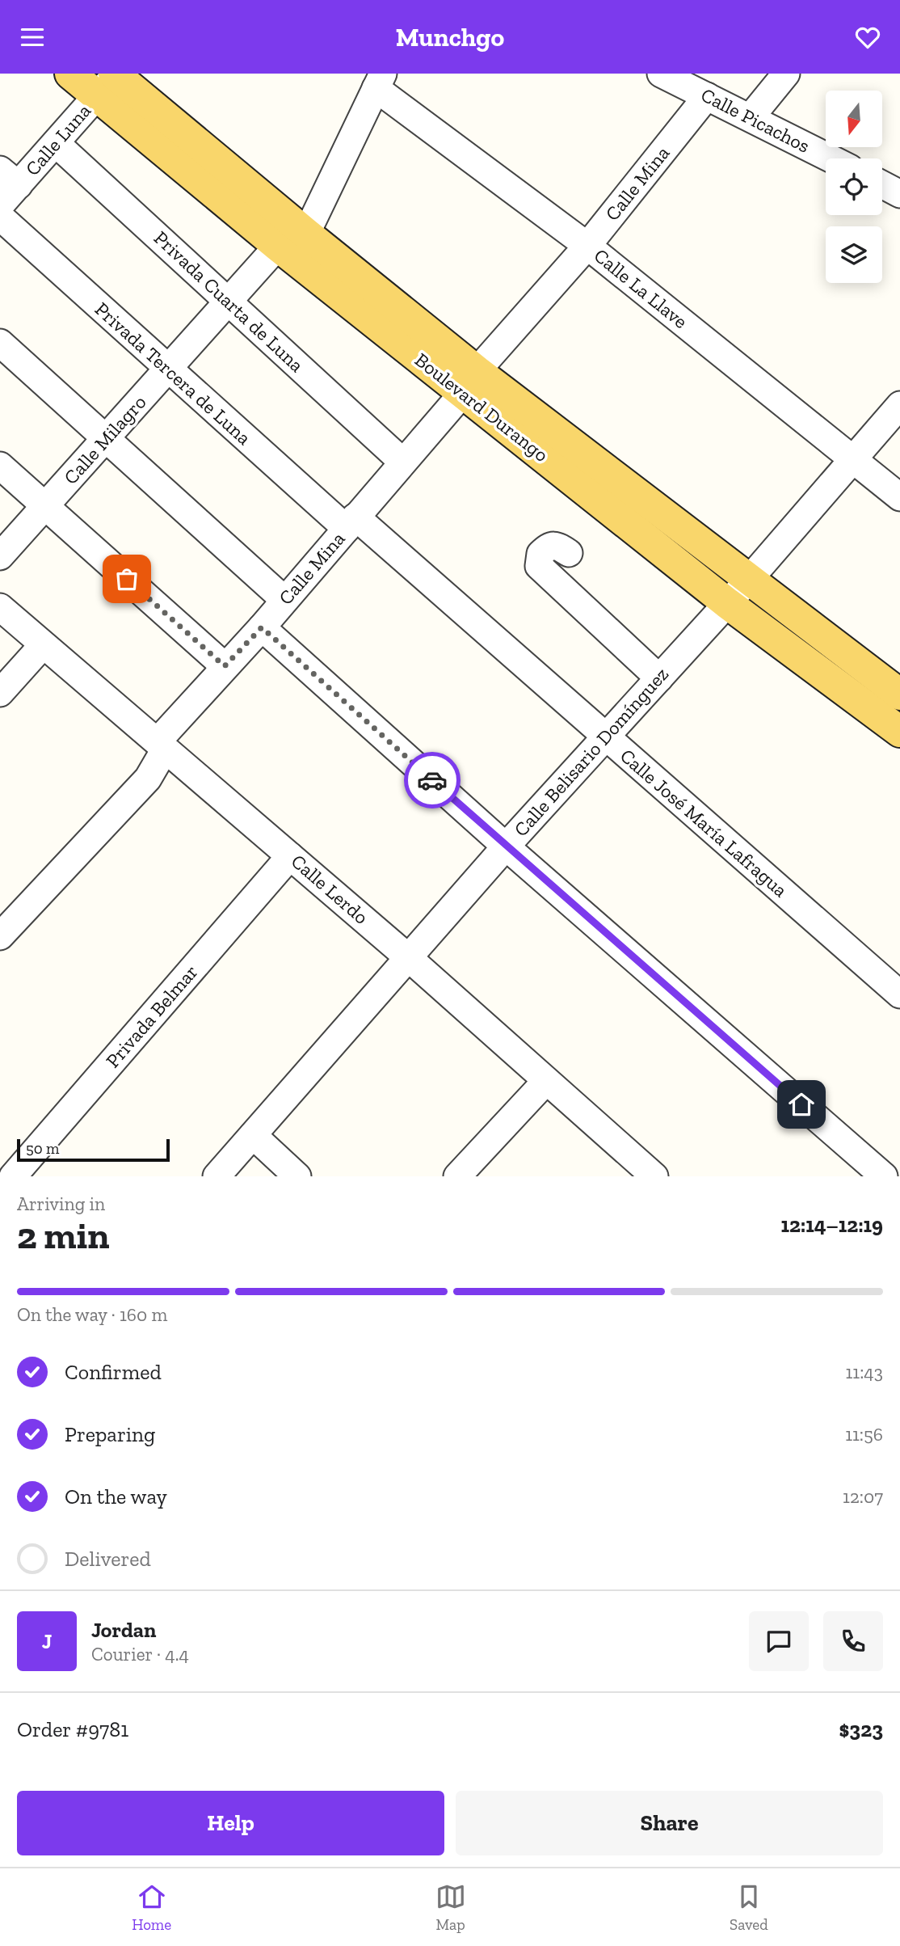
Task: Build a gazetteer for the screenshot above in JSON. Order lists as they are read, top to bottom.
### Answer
{
  "streets": {
    "main road": ["Boulevard Durango"],
    "street": [
      "Calle Picachos",
      "Calle Luna",
      "Calle Mina",
      "Calle La Llave",
      "Privada Cuarta de Luna",
      "Privada Tercera de Luna",
      "Calle Milagro",
      "Calle Belisario Domínguez",
      "Calle José María Lafragua",
      "Calle Lerdo",
      "Privada Belmar"
    ]
  },
  "crossings": [
    ["Calle Picachos", "Calle Mina"],
    ["Calle Luna", "Privada Cuarta de Luna"],
    ["Calle Luna", "Boulevard Durango"],
    ["Calle Mina", "Calle La Llave"],
    ["Calle Mina", "Privada Cuarta de Luna"],
    ["Calle Mina", "Privada Tercera de Luna"],
    ["Calle Mina", "Boulevard Durango"],
    ["Calle Mina", "Calle José María Lafragua"],
    ["Calle Mina", "Calle Lerdo"],
    ["Calle La Llave", "Calle Belisario Domínguez"],
    ["Privada Cuarta de Luna", "Calle Milagro"],
    ["Privada Tercera de Luna", "Calle Milagro"],
    ["Privada Tercera de Luna", "Calle José María Lafragua"],
    ["Boulevard Durango", "Calle Milagro"],
    ["Boulevard Durango", "Calle Belisario Domínguez"],
    ["Calle Belisario Domínguez", "Calle José María Lafragua"],
    ["Calle Belisario Domínguez", "Calle Lerdo"],
    ["Calle Lerdo", "Privada Belmar"]
  ],
  "scale_bar": "50 m",
  "north": "bottom",
  "page": {
    "header": "Munchgo",
    "scale": "50 m",
    "heading": ["2 min", "Arriving in", "12:14–12:19"],
    "panel": [
      "Jordan",
      "Courier · 4.4",
      "Order #9781",
      "$323"
    ],
    "bar": "On the way · 160 m",
    "list": [
      ["Confirmed", "11:43"],
      ["Preparing", "11:56"],
      ["On the way", "12:07"],
      "Delivered"
    ],
    "round": "J",
    "buttons": ["Help", "Share"],
    "tabs": ["Home", "Map", "Saved"]
  }
}
